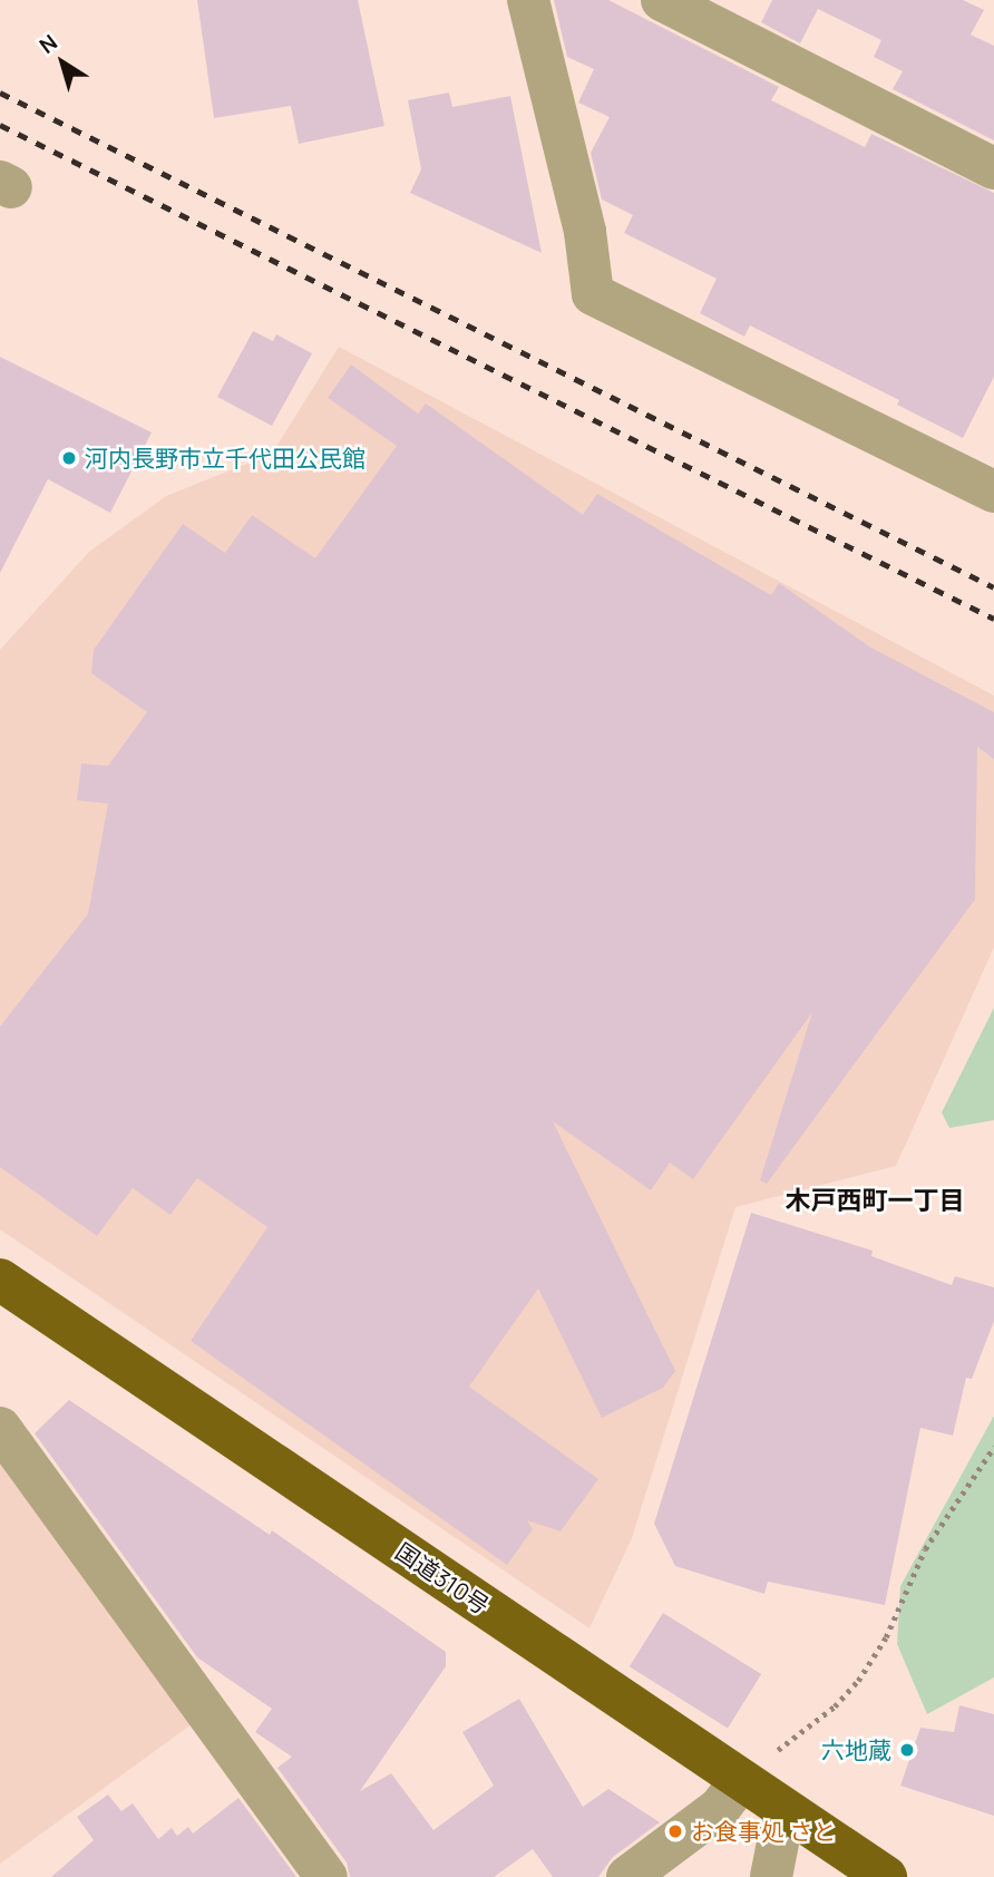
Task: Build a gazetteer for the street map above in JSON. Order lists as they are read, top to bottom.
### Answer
{
  "streets": {
    "highway": ["国道310号"]
  },
  "districts": ["木戸西町一丁目"],
  "places": ["河内長野市立千代田公民館", "六地蔵", "お食事処 さと"],
  "north": "top left"
}
